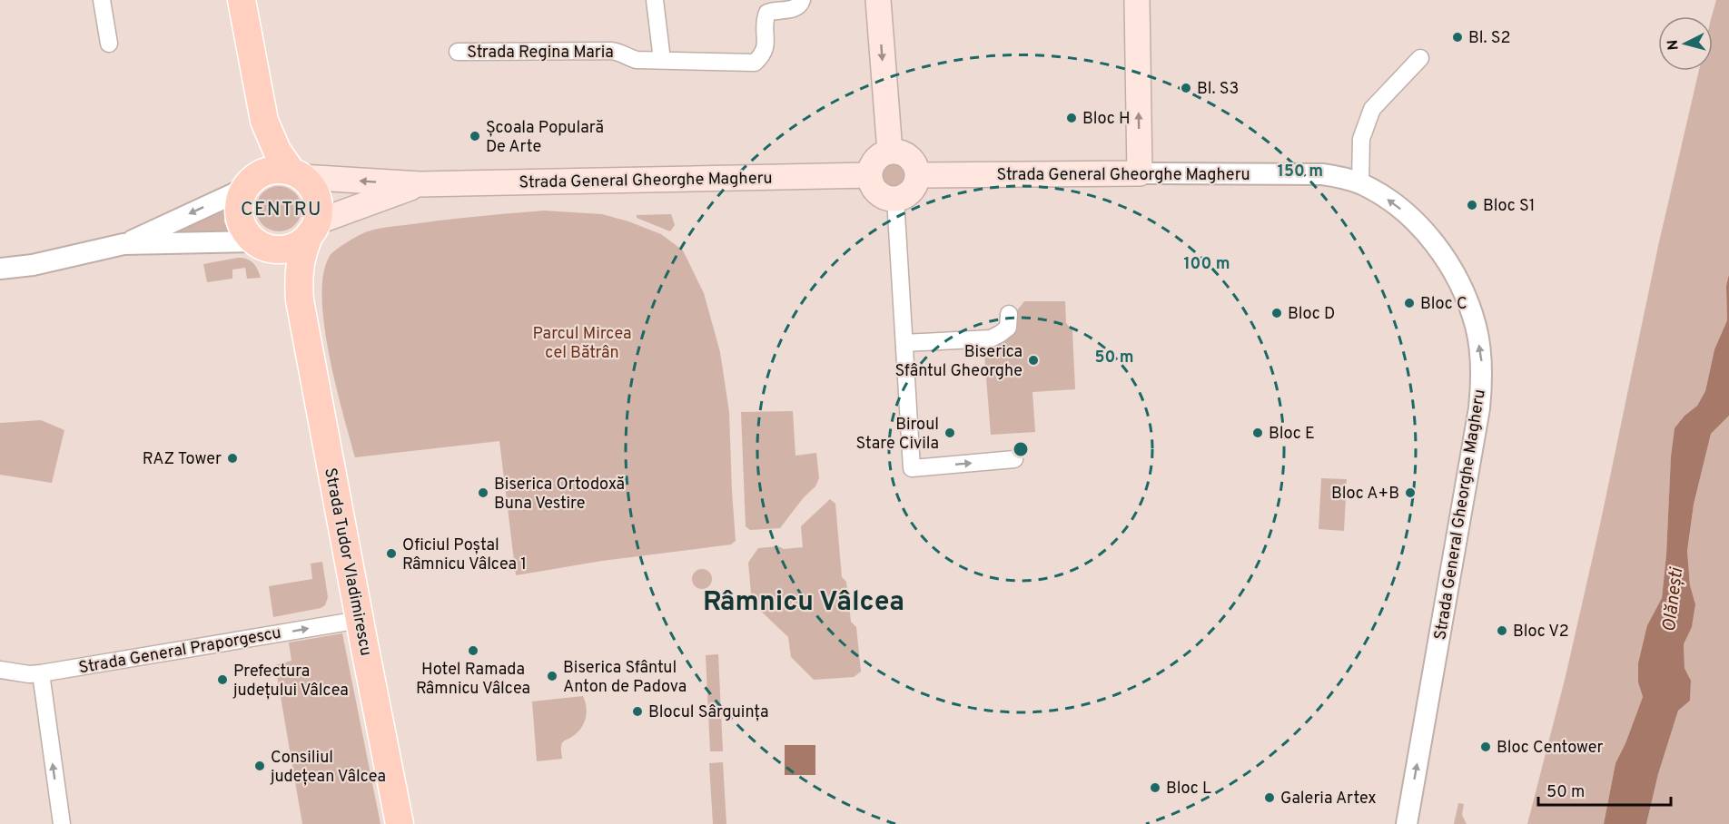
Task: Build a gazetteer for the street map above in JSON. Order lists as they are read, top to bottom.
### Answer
{
  "streets": {
    "main road": ["Strada General Gheorghe Magheru", "Strada Tudor Vladimirescu"],
    "street": ["Strada Regina Maria", "Strada General Praporgescu"]
  },
  "crossings": [
    ["Strada General Gheorghe Magheru", "Strada Tudor Vladimirescu"],
    ["Strada Tudor Vladimirescu", "Strada General Praporgescu"]
  ],
  "one_way": ["Strada General Gheorghe Magheru", "Strada General Praporgescu"],
  "districts": ["CENTRU", "Râmnicu Vâlcea"],
  "water": ["Olănești"],
  "parks": ["Parcul Mircea cel Bătrân"],
  "places": [
    "Bl. S2",
    "Bl. S3",
    "Bloc H",
    "Școala Populară De Arte",
    "Bloc S1",
    "Bloc C",
    "Bloc D",
    "Biserica Sfântul Gheorghe",
    "Biroul Stare Civila",
    "Bloc E",
    "RAZ Tower",
    "Biserica Ortodoxă Buna Vestire",
    "Bloc A+B",
    "Oficiul Poștal Râmnicu Vâlcea 1",
    "Bloc V2",
    "Hotel Ramada Râmnicu Vâlcea",
    "Biserica Sfântul Anton de Padova",
    "Prefectura județului Vâlcea",
    "Blocul Sârguința",
    "Bloc Centower",
    "Consiliul județean Vâlcea",
    "Bloc L",
    "Galeria Artex"
  ],
  "scale_bar": "50 m",
  "north": "left",
  "rings": ["150 m", "100 m", "50 m"]
}
